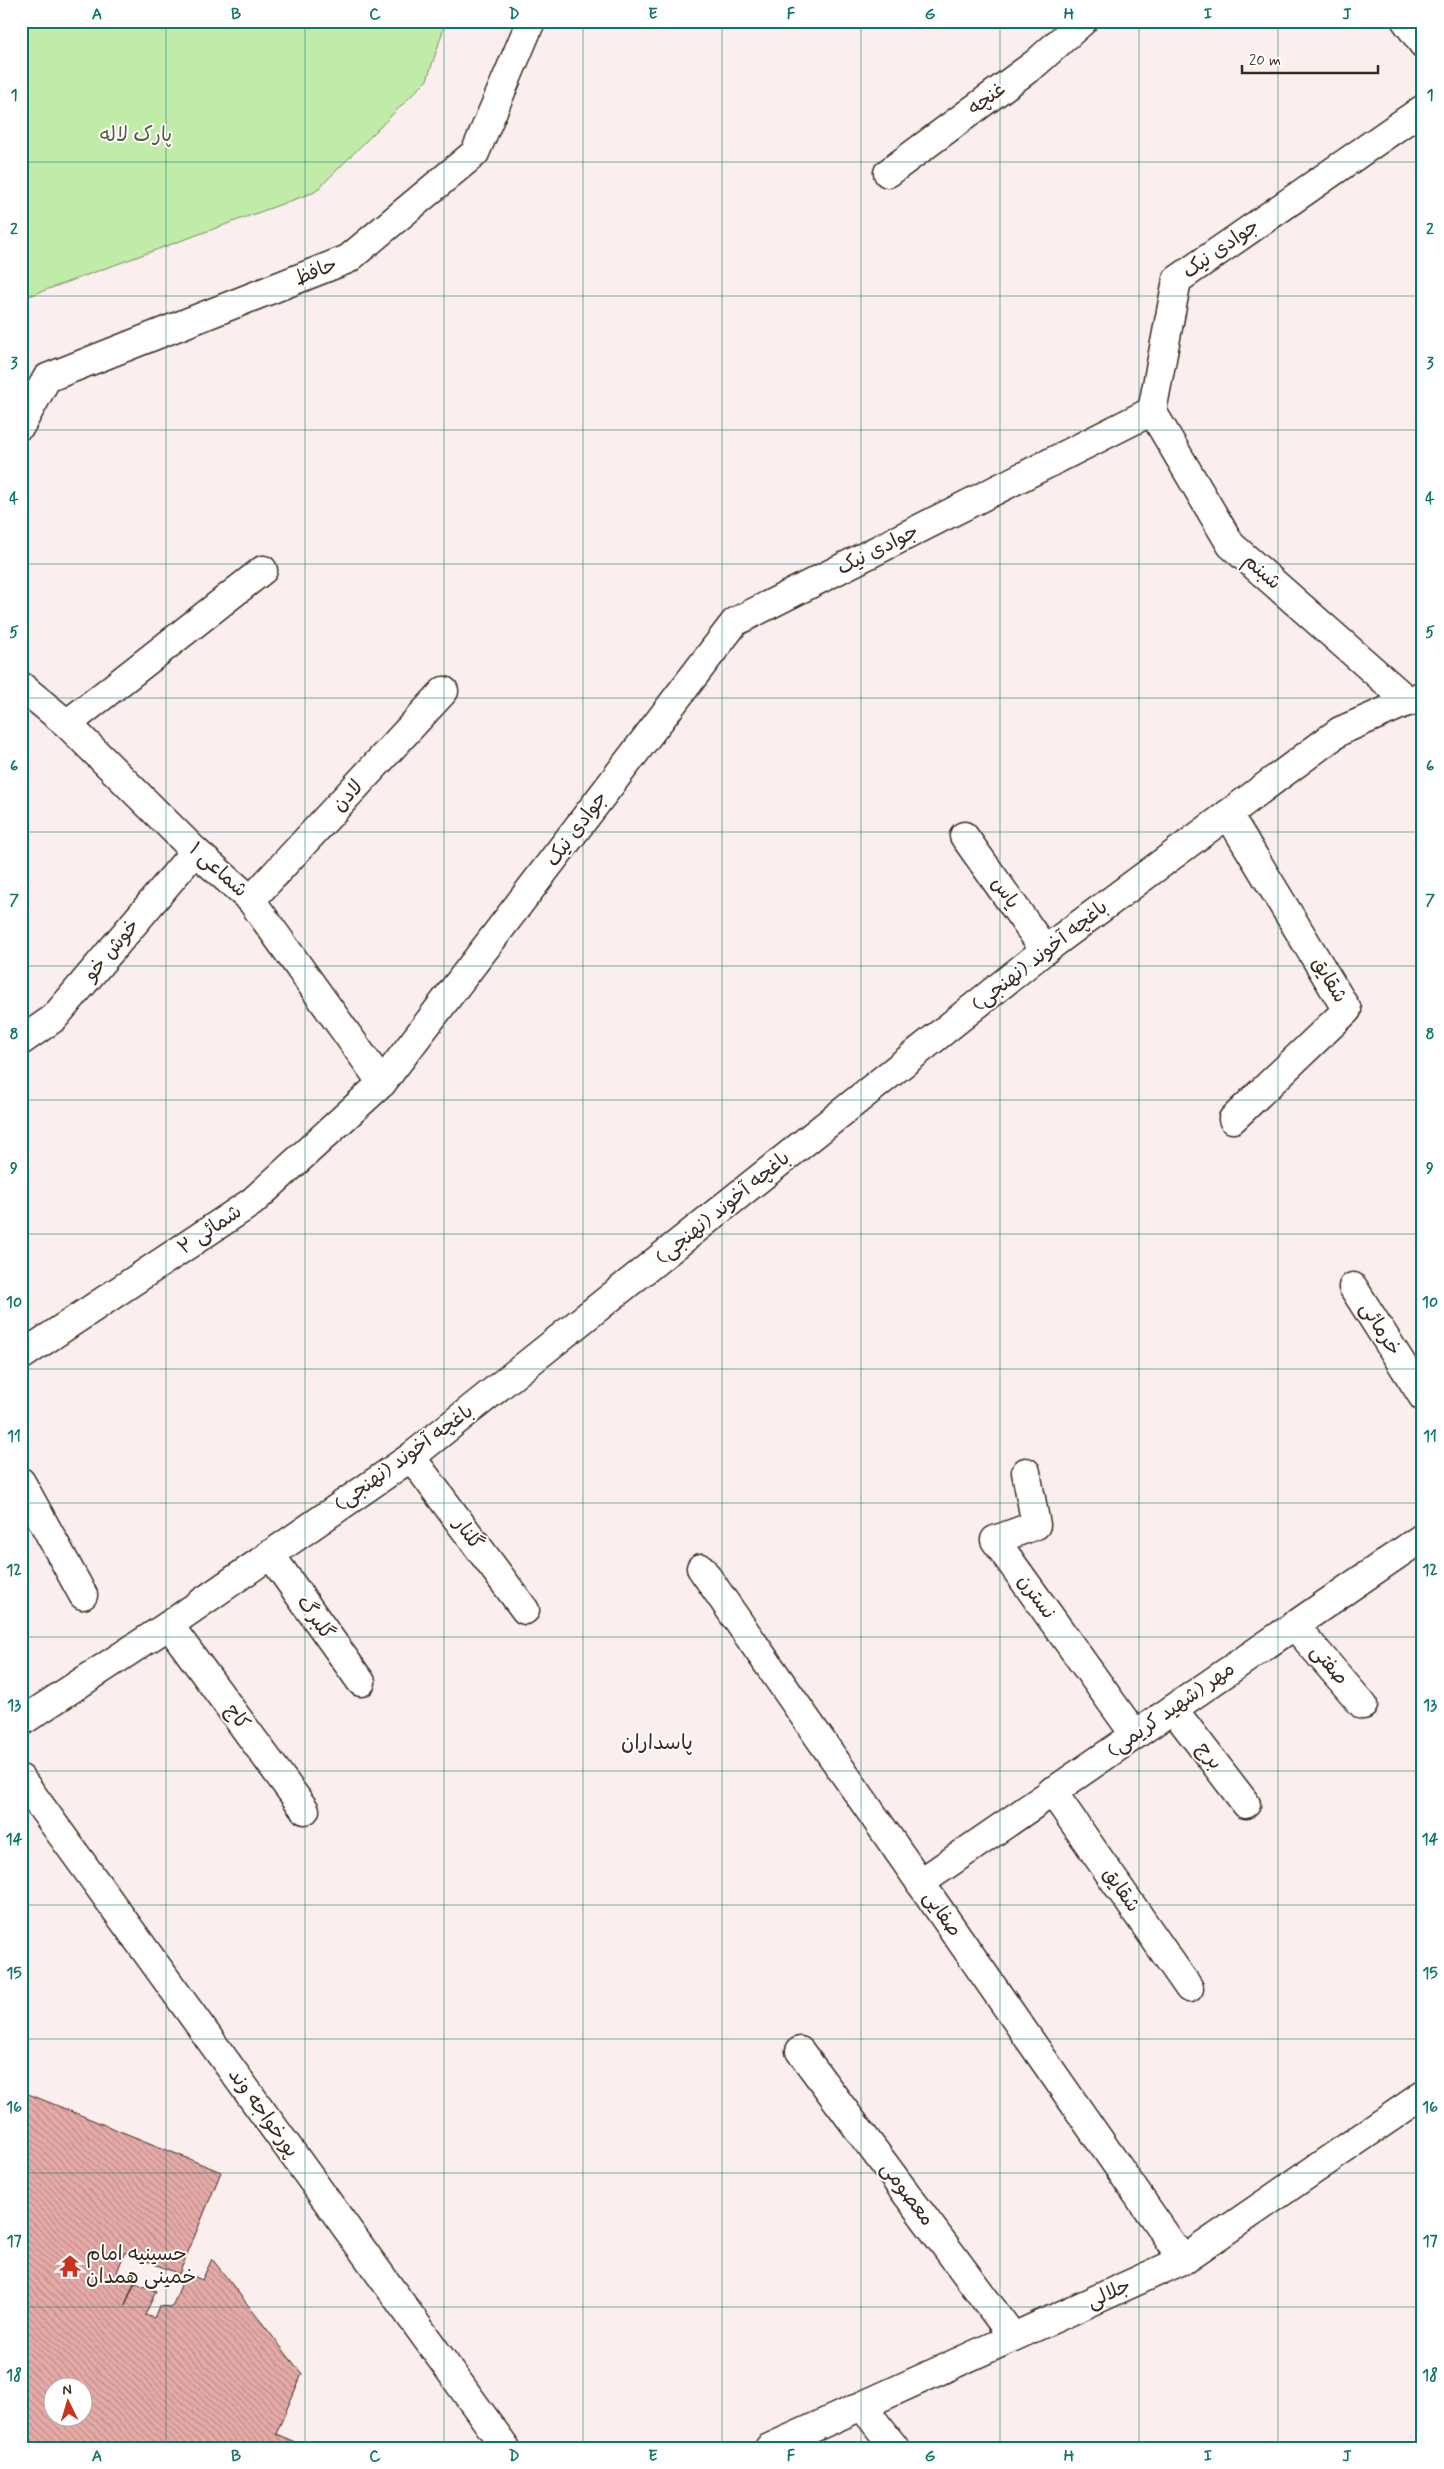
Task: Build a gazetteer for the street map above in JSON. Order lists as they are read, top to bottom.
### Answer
{
  "streets": {
    "street": [
      "غنچه",
      "جوادی نیک",
      "حافظ",
      "شبنم",
      "لادن",
      "شماعی ۱",
      "یاس",
      "خوش خو",
      "باغچه آخوند (نهنجی)",
      "شقایق",
      "شمائی ۲",
      "خرمائی",
      "گلنار",
      "نسترن",
      "گلبرگ",
      "صفتی",
      "مهر (شهید کریمی)",
      "کاج",
      "برج",
      "صفایی",
      "پورخواجه وند",
      "معصومی",
      "جلالی"
    ]
  },
  "crossings": [
    ["جوادی نیک", "شبنم"],
    ["جوادی نیک", "شماعی ۱"],
    ["جوادی نیک", "شمائی ۲"],
    ["شبنم", "باغچه آخوند (نهنجی)"],
    ["لادن", "شماعی ۱"],
    ["شماعی ۱", "خوش خو"],
    ["شماعی ۱", "شمائی ۲"],
    ["یاس", "باغچه آخوند (نهنجی)"],
    ["باغچه آخوند (نهنجی)", "شقایق"],
    ["باغچه آخوند (نهنجی)", "گلنار"],
    ["باغچه آخوند (نهنجی)", "گلبرگ"],
    ["باغچه آخوند (نهنجی)", "کاج"],
    ["شقایق", "مهر (شهید کریمی)"],
    ["نسترن", "مهر (شهید کریمی)"],
    ["صفتی", "مهر (شهید کریمی)"],
    ["مهر (شهید کریمی)", "برج"],
    ["مهر (شهید کریمی)", "صفایی"],
    ["صفایی", "جلالی"],
    ["معصومی", "جلالی"]
  ],
  "districts": ["پاسداران"],
  "parks": ["پارک لاله"],
  "places": {
    "temple": ["حسینیه امام خمینی همدان"]
  },
  "scale_bar": "20 m",
  "north": "top",
  "grid": {
    "columns": [
      "A",
      "B",
      "C",
      "D",
      "E",
      "F",
      "G",
      "H",
      "I",
      "J"
    ],
    "rows": [
      "1",
      "2",
      "3",
      "4",
      "5",
      "6",
      "7",
      "8",
      "9",
      "10",
      "11",
      "12",
      "13",
      "14",
      "15",
      "16",
      "17",
      "18"
    ]
  }
}
